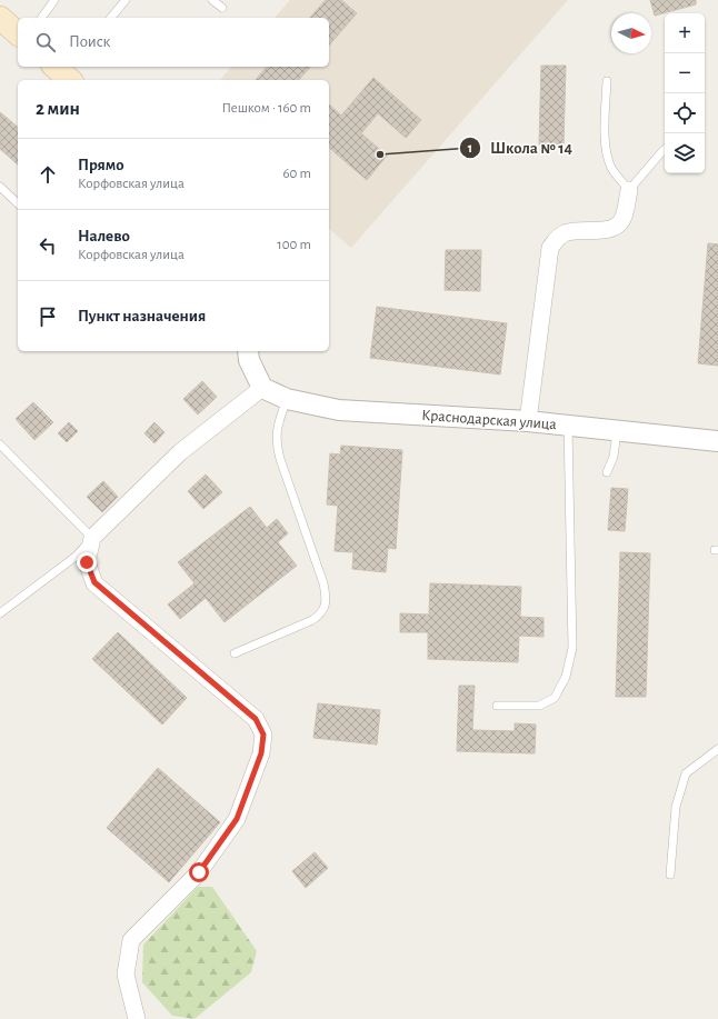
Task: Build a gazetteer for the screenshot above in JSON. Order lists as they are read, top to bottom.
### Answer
{
  "streets": {
    "street": ["Краснодарская улица"]
  },
  "places": ["Школа № 14"],
  "north": "right",
  "page": {
    "map_buttons": ["+", "−"],
    "search": "Поиск",
    "heading": ["2 мин", "Пешком · 160 m"],
    "list": [
      ["Прямо", "Корфовская улица", "60 m"],
      ["Налево", "Корфовская улица", "100 m"],
      "Пункт назначения"
    ]
  }
}
